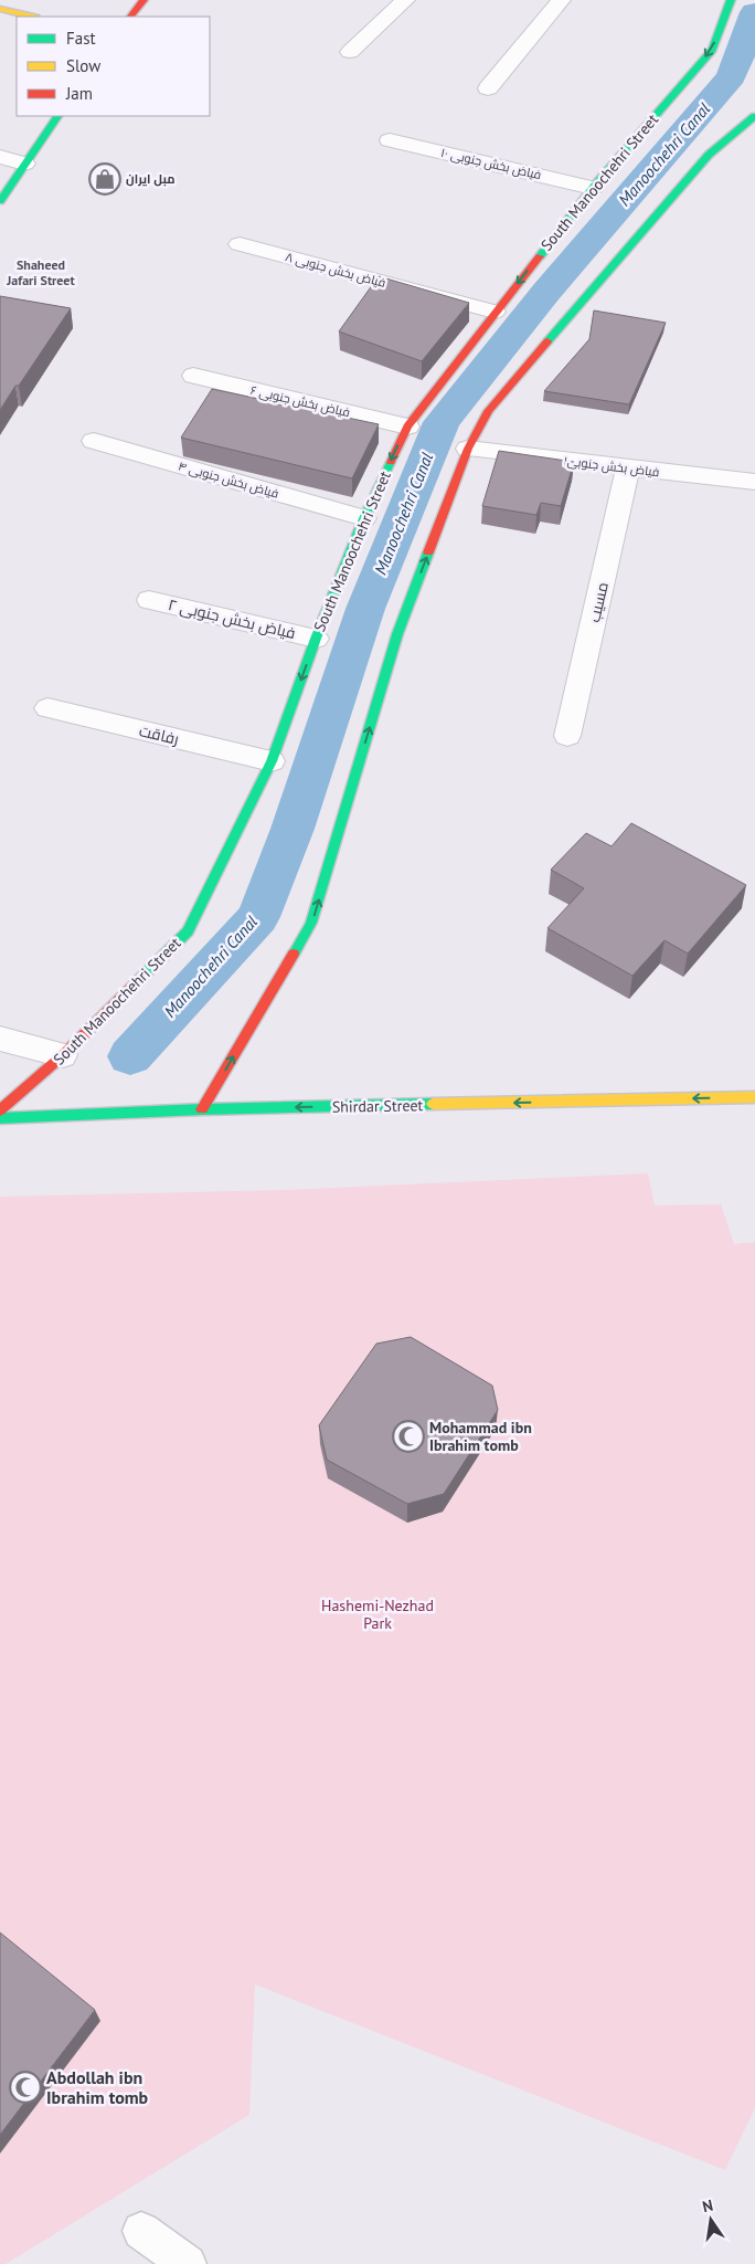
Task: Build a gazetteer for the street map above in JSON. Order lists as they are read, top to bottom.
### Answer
{
  "streets": {
    "street": [
      "فیاض بخش جنوبی ۱۰",
      "South Manoochehri Street",
      "فیاض بخش جنوبی ۸",
      "فیاض بخش جنوبی ۶",
      "فیاض بخش جنوبی۱",
      "فیاض بخش جنوبی ۴",
      "مسیب",
      "فیاض بخش جنوبی ۲",
      "رفاقت",
      "Shirdar Street"
    ]
  },
  "crossings": [
    ["فیاض بخش جنوبی ۱۰", "South Manoochehri Street"],
    ["South Manoochehri Street", "فیاض بخش جنوبی ۸"],
    ["South Manoochehri Street", "فیاض بخش جنوبی ۶"],
    ["South Manoochehri Street", "فیاض بخش جنوبی ۴"],
    ["South Manoochehri Street", "فیاض بخش جنوبی ۲"],
    ["South Manoochehri Street", "رفاقت"],
    ["فیاض بخش جنوبی۱", "مسیب"]
  ],
  "one_way": ["Shirdar Street"],
  "districts": ["Shaheed Jafari Street"],
  "water": ["Manoochehri Canal"],
  "parks": ["Hashemi-Nezhad Park"],
  "places": {
    "shop": ["مبل ایران"],
    "mosque": ["Mohammad ibn Ibrahim tomb", "Abdollah ibn Ibrahim tomb"]
  },
  "legend": ["Fast", "Slow", "Jam"],
  "north": "top"
}
